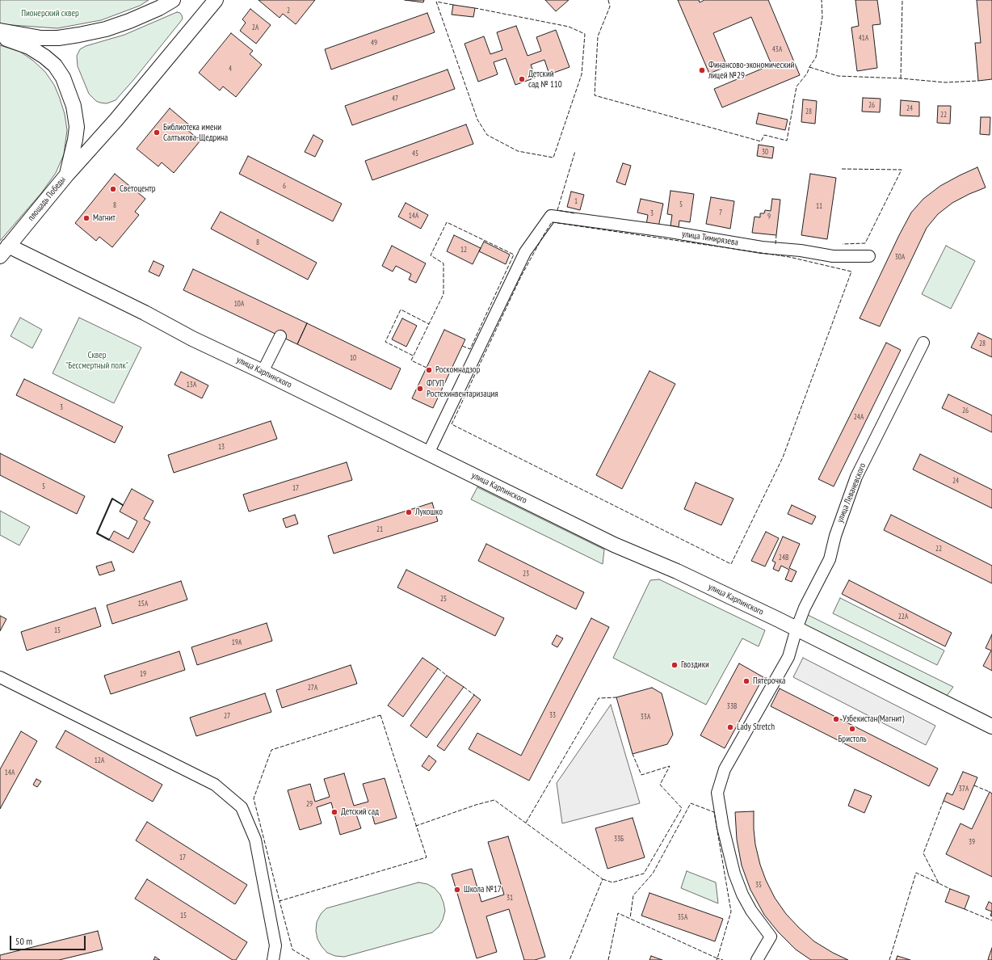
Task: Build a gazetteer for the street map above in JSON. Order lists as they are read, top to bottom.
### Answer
{
  "streets": {
    "main road": ["площадь Победы", "улица Карпинского"],
    "street": ["улица Тимирязева", "улица Леваневского"]
  },
  "crossings": [
    ["площадь Победы", "улица Карпинского"],
    ["улица Тимирязева", "улица Карпинского"],
    ["улица Карпинского", "улица Леваневского"]
  ],
  "parks": ["Пионерский сквер", "Сквер \"Бессмертный полк\""],
  "places": [
    "Финансово-экономический лицей №29",
    "Детский сад № 110",
    "Библиотека имени Салтыкова-Щедрина",
    "Светоцентр",
    "Магнит",
    "Роскомнадзор",
    "ФГУП Ростехинвентаризация",
    "Лукошко",
    "Гвоздики",
    "Пятёрочка",
    "Узбекистан(Магнит)",
    "Lady Stretch",
    "Бристоль",
    "Детский сад",
    "Школа №17"
  ],
  "house_numbers": [
    "2",
    "2А",
    "41А",
    "49",
    "43А",
    "4",
    "47",
    "26",
    "24",
    "28",
    "22",
    "30",
    "45",
    "6",
    "1",
    "5",
    "8",
    "11",
    "7",
    "3",
    "14А",
    "9",
    "8",
    "12",
    "30А",
    "10А",
    "28",
    "10",
    "13А",
    "3",
    "26",
    "24А",
    "13",
    "24",
    "5",
    "17",
    "21",
    "22",
    "24В",
    "23",
    "25",
    "15А",
    "22А",
    "15",
    "19А",
    "19",
    "27А",
    "33В",
    "33",
    "27",
    "33А",
    "12А",
    "14А",
    "37А",
    "29",
    "33Б",
    "39",
    "17",
    "35",
    "31",
    "15",
    "35А"
  ],
  "scale_bar": "50 m"
}
